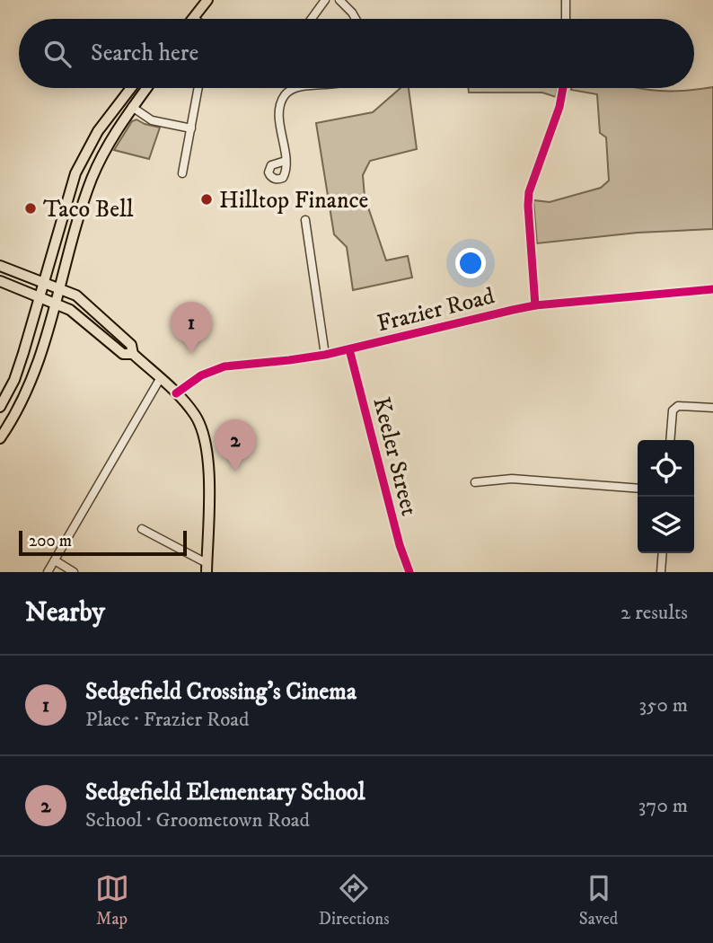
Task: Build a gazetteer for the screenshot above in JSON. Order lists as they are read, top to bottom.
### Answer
{
  "streets": {
    "street": ["Frazier Road", "Keeler Street"]
  },
  "crossings": [
    ["Frazier Road", "Keeler Street"]
  ],
  "places": ["Hilltop Finance", "Taco Bell"],
  "scale_bar": "200 m",
  "page": {
    "search": "Search here",
    "pins": ["1", "2"],
    "scale": "200 m",
    "heading": ["Nearby", "2 results"],
    "list": [
      {
        "mark": "1",
        "name": "Sedgefield Crossing's Cinema",
        "note": "Place · Frazier Road",
        "value": "350 m"
      },
      {
        "mark": "2",
        "name": "Sedgefield Elementary School",
        "note": "School · Groometown Road",
        "value": "370 m"
      }
    ],
    "nav": ["Map", "Directions", "Saved"]
  }
}
